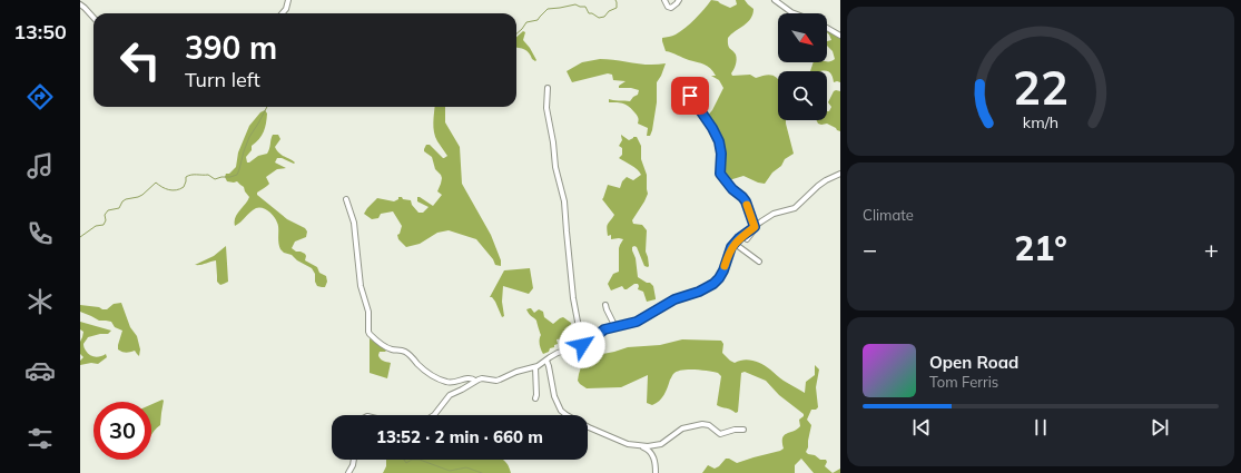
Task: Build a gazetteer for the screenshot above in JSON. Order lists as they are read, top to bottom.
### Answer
{
  "north": "bottom right",
  "page": {
    "tabs": "13:50",
    "turn": ["390 m", "Turn left"],
    "tile": "Climate",
    "heat": ["−", "21°", "+"],
    "song": ["Open Road", "Tom Ferris"],
    "limit": "30",
    "trip": "13:52 · 2 min · 660 m",
    "gauge": ["22", "km/h"]
  }
}
